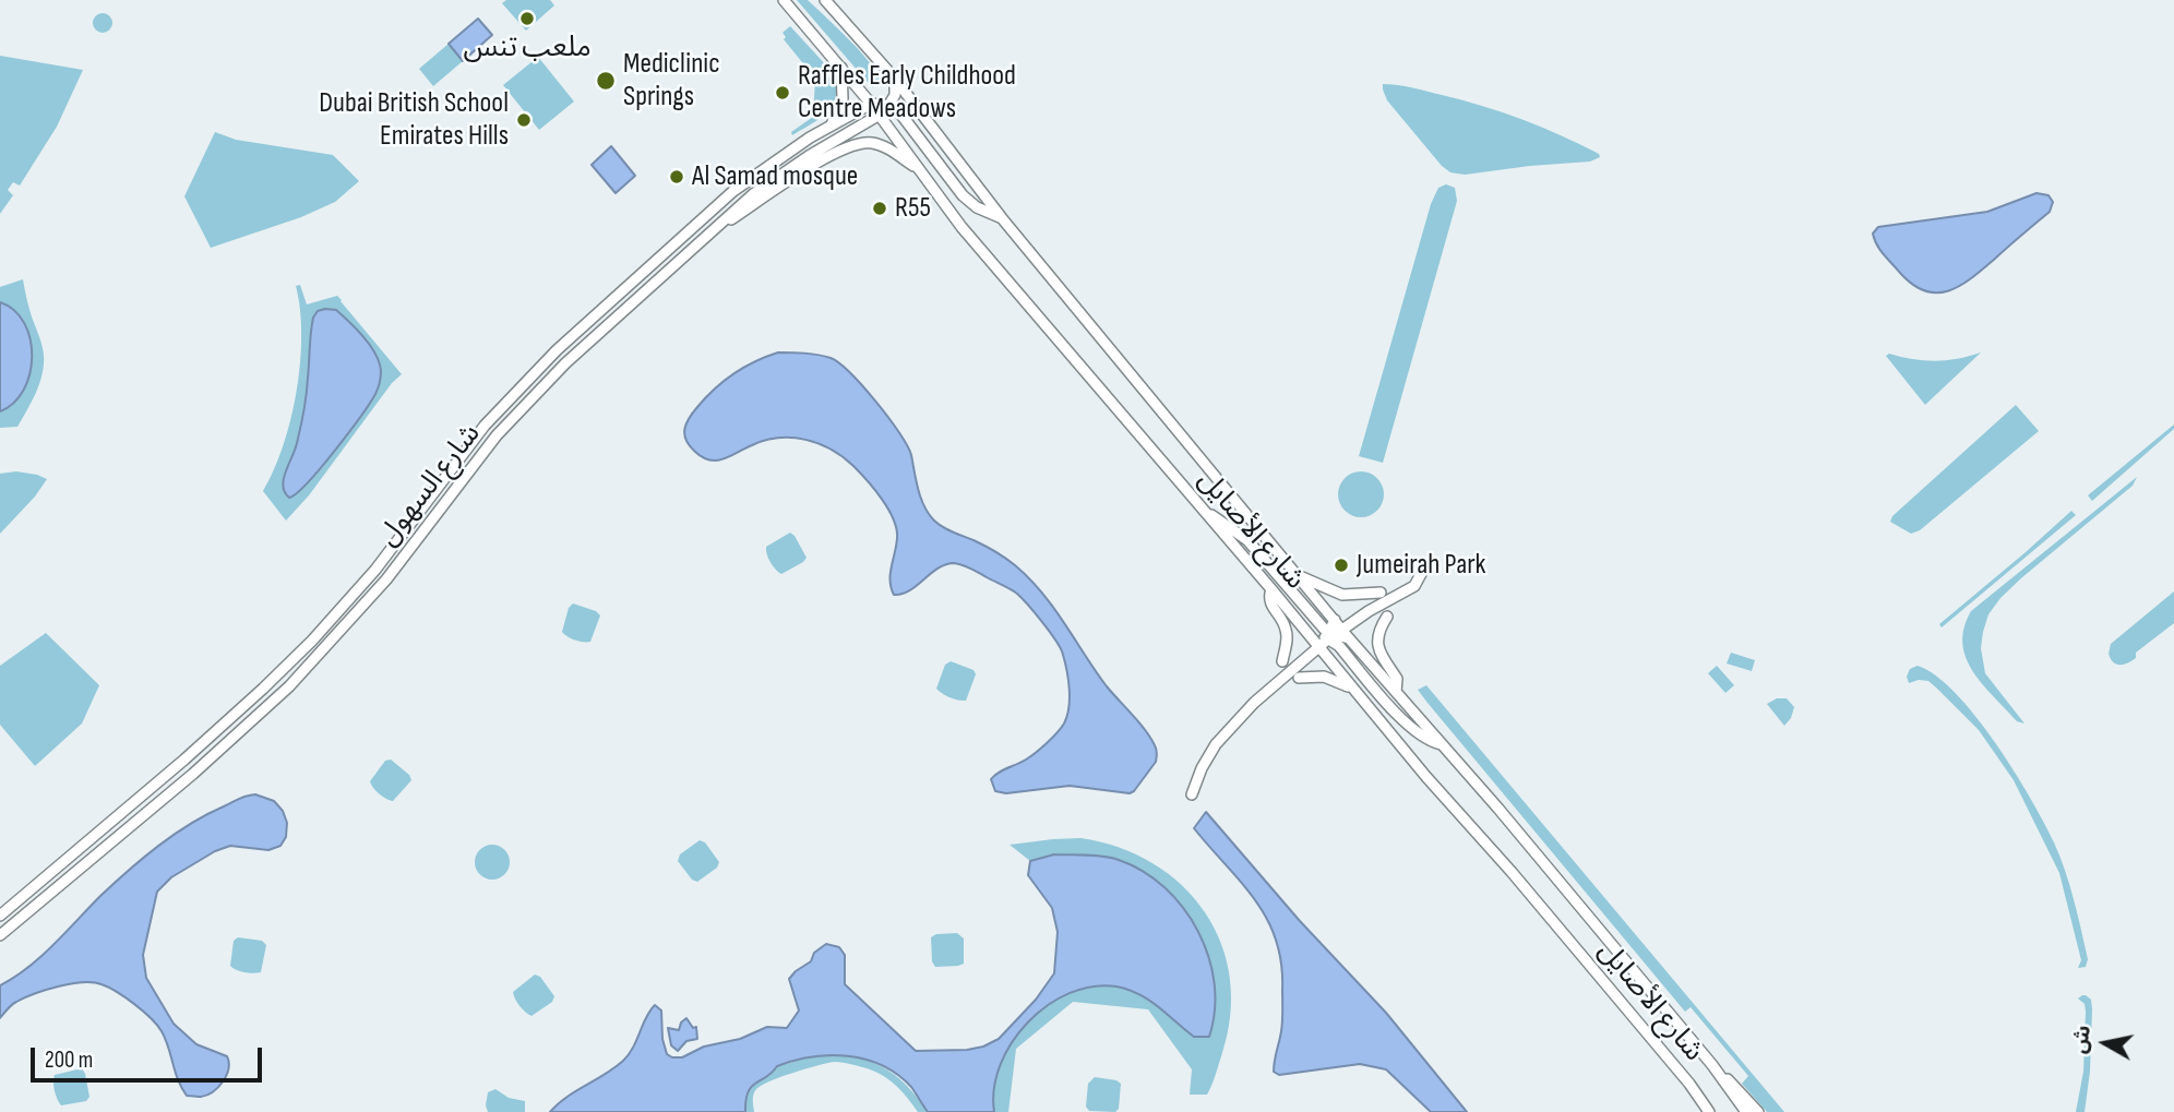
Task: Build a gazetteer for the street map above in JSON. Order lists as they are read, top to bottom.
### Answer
{
  "streets": {
    "main road": ["شارع السهول", "شارع الأصايل"]
  },
  "crossings": [
    ["شارع السهول", "شارع الأصايل"]
  ],
  "places": [
    "ملعب تنس",
    "Mediclinic Springs",
    "Raffles Early Childhood Centre Meadows",
    "Dubai British School Emirates Hills",
    "Al Samad mosque",
    "R55",
    "Jumeirah Park"
  ],
  "scale_bar": "200 m",
  "north": "left"
}
